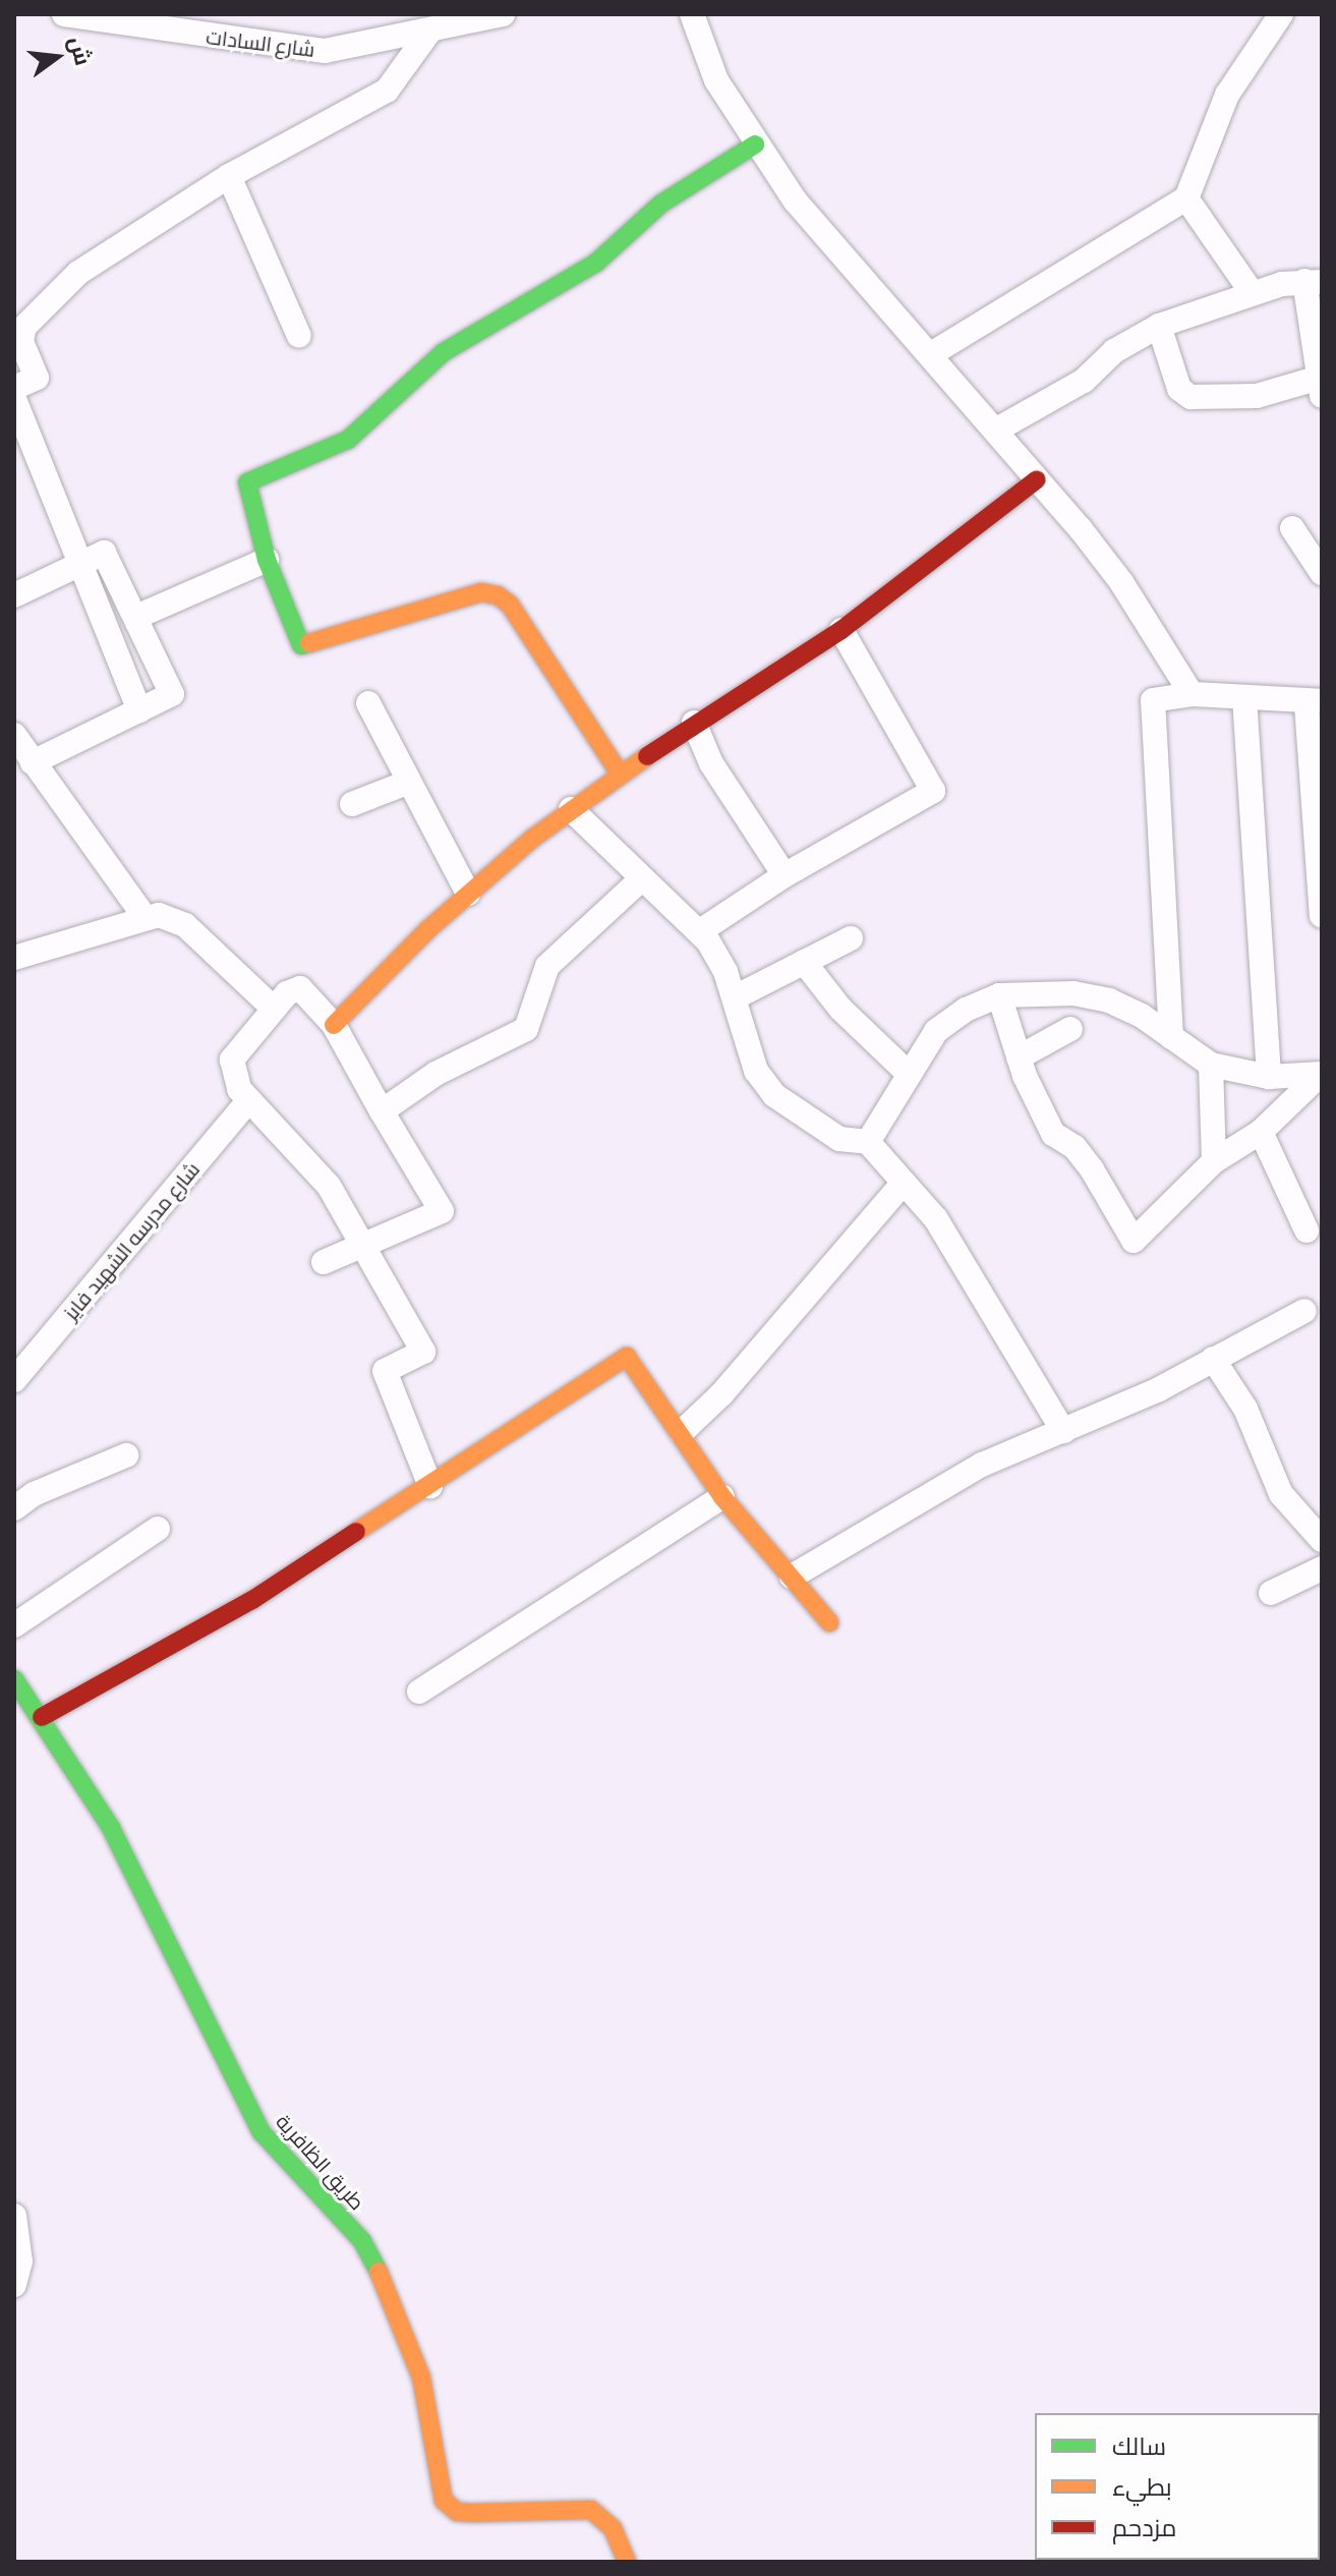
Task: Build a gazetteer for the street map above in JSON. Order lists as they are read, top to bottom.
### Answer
{
  "streets": {
    "street": ["شارع السادات", "شارع مدرسه الشهيد فايز", "طريق الظافرية"]
  },
  "legend": ["سالك", "بطيء", "مزدحم"],
  "north": "right"
}
